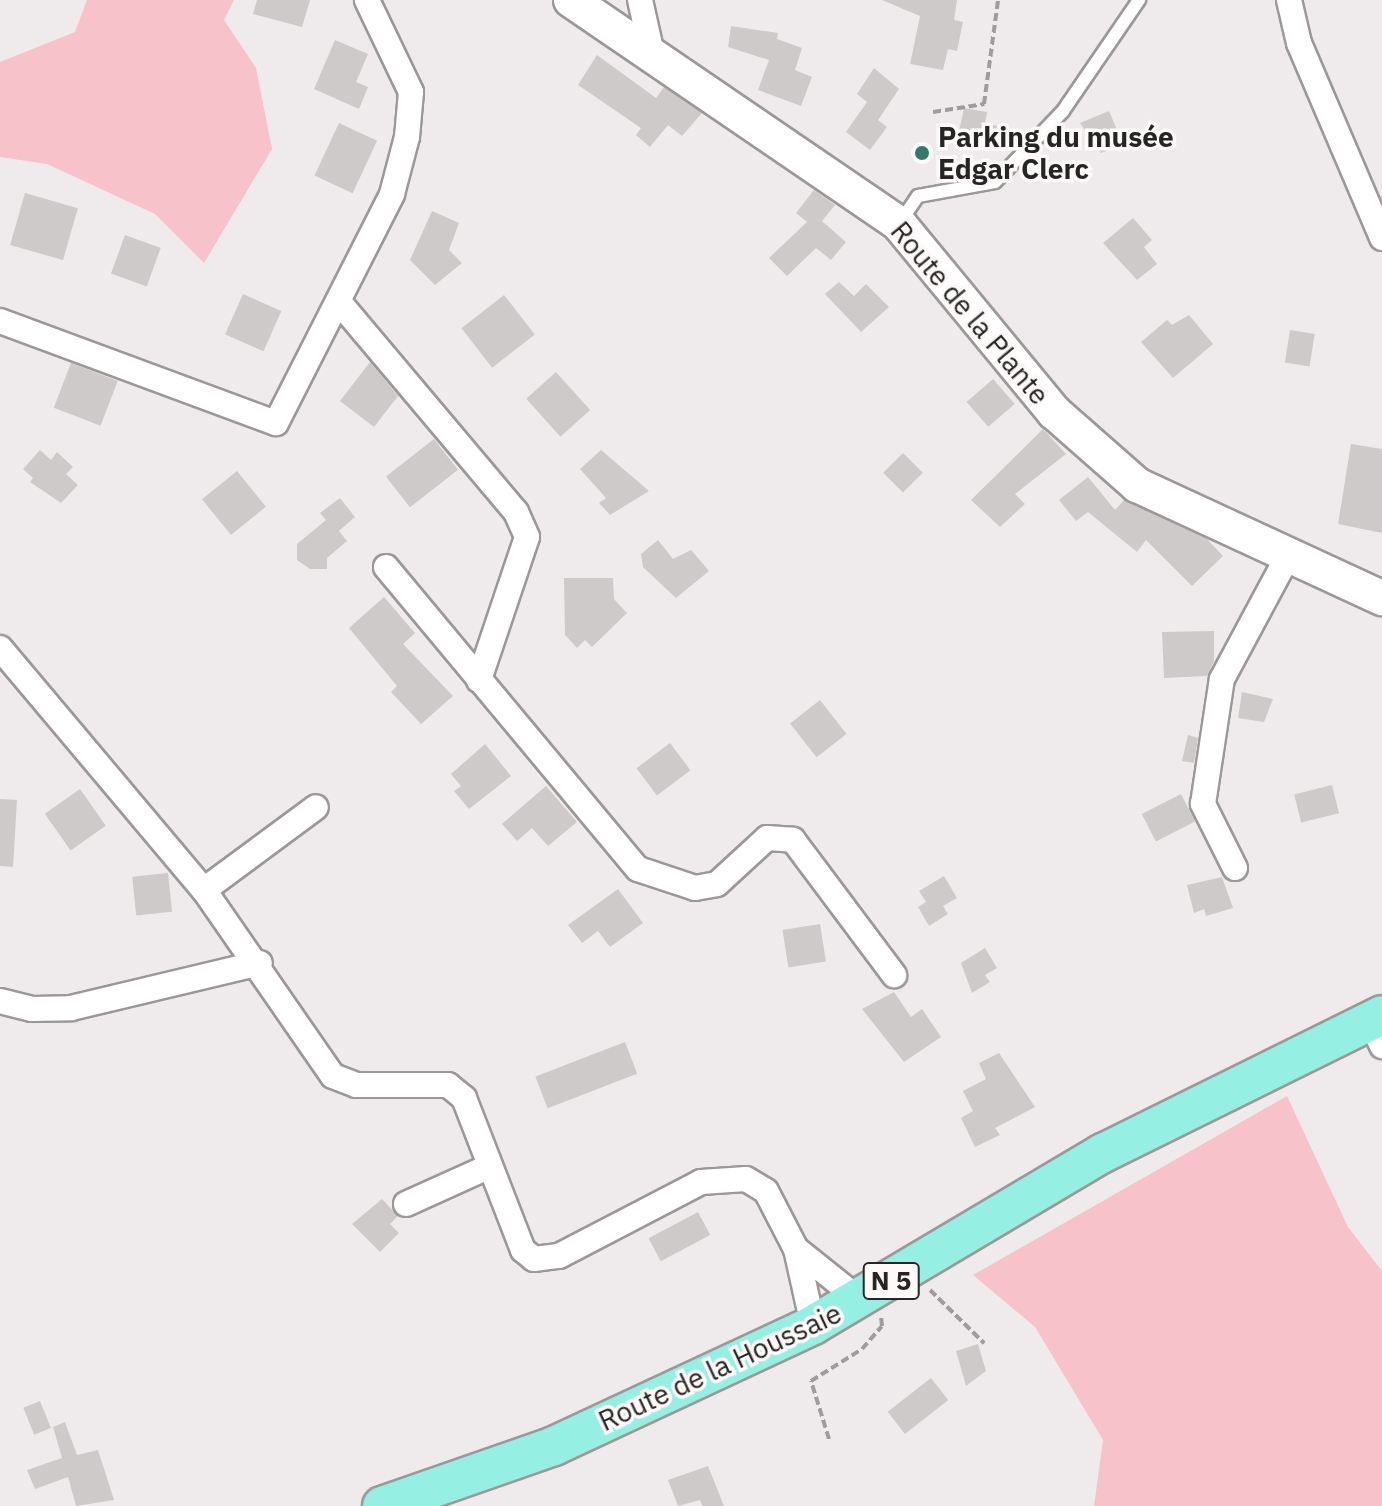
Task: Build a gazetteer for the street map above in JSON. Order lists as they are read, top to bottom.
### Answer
{
  "streets": {
    "main road": ["Route de la Plante", "N 5", "Route de la Houssaie"]
  },
  "places": ["Parking du musée Edgar Clerc"]
}
